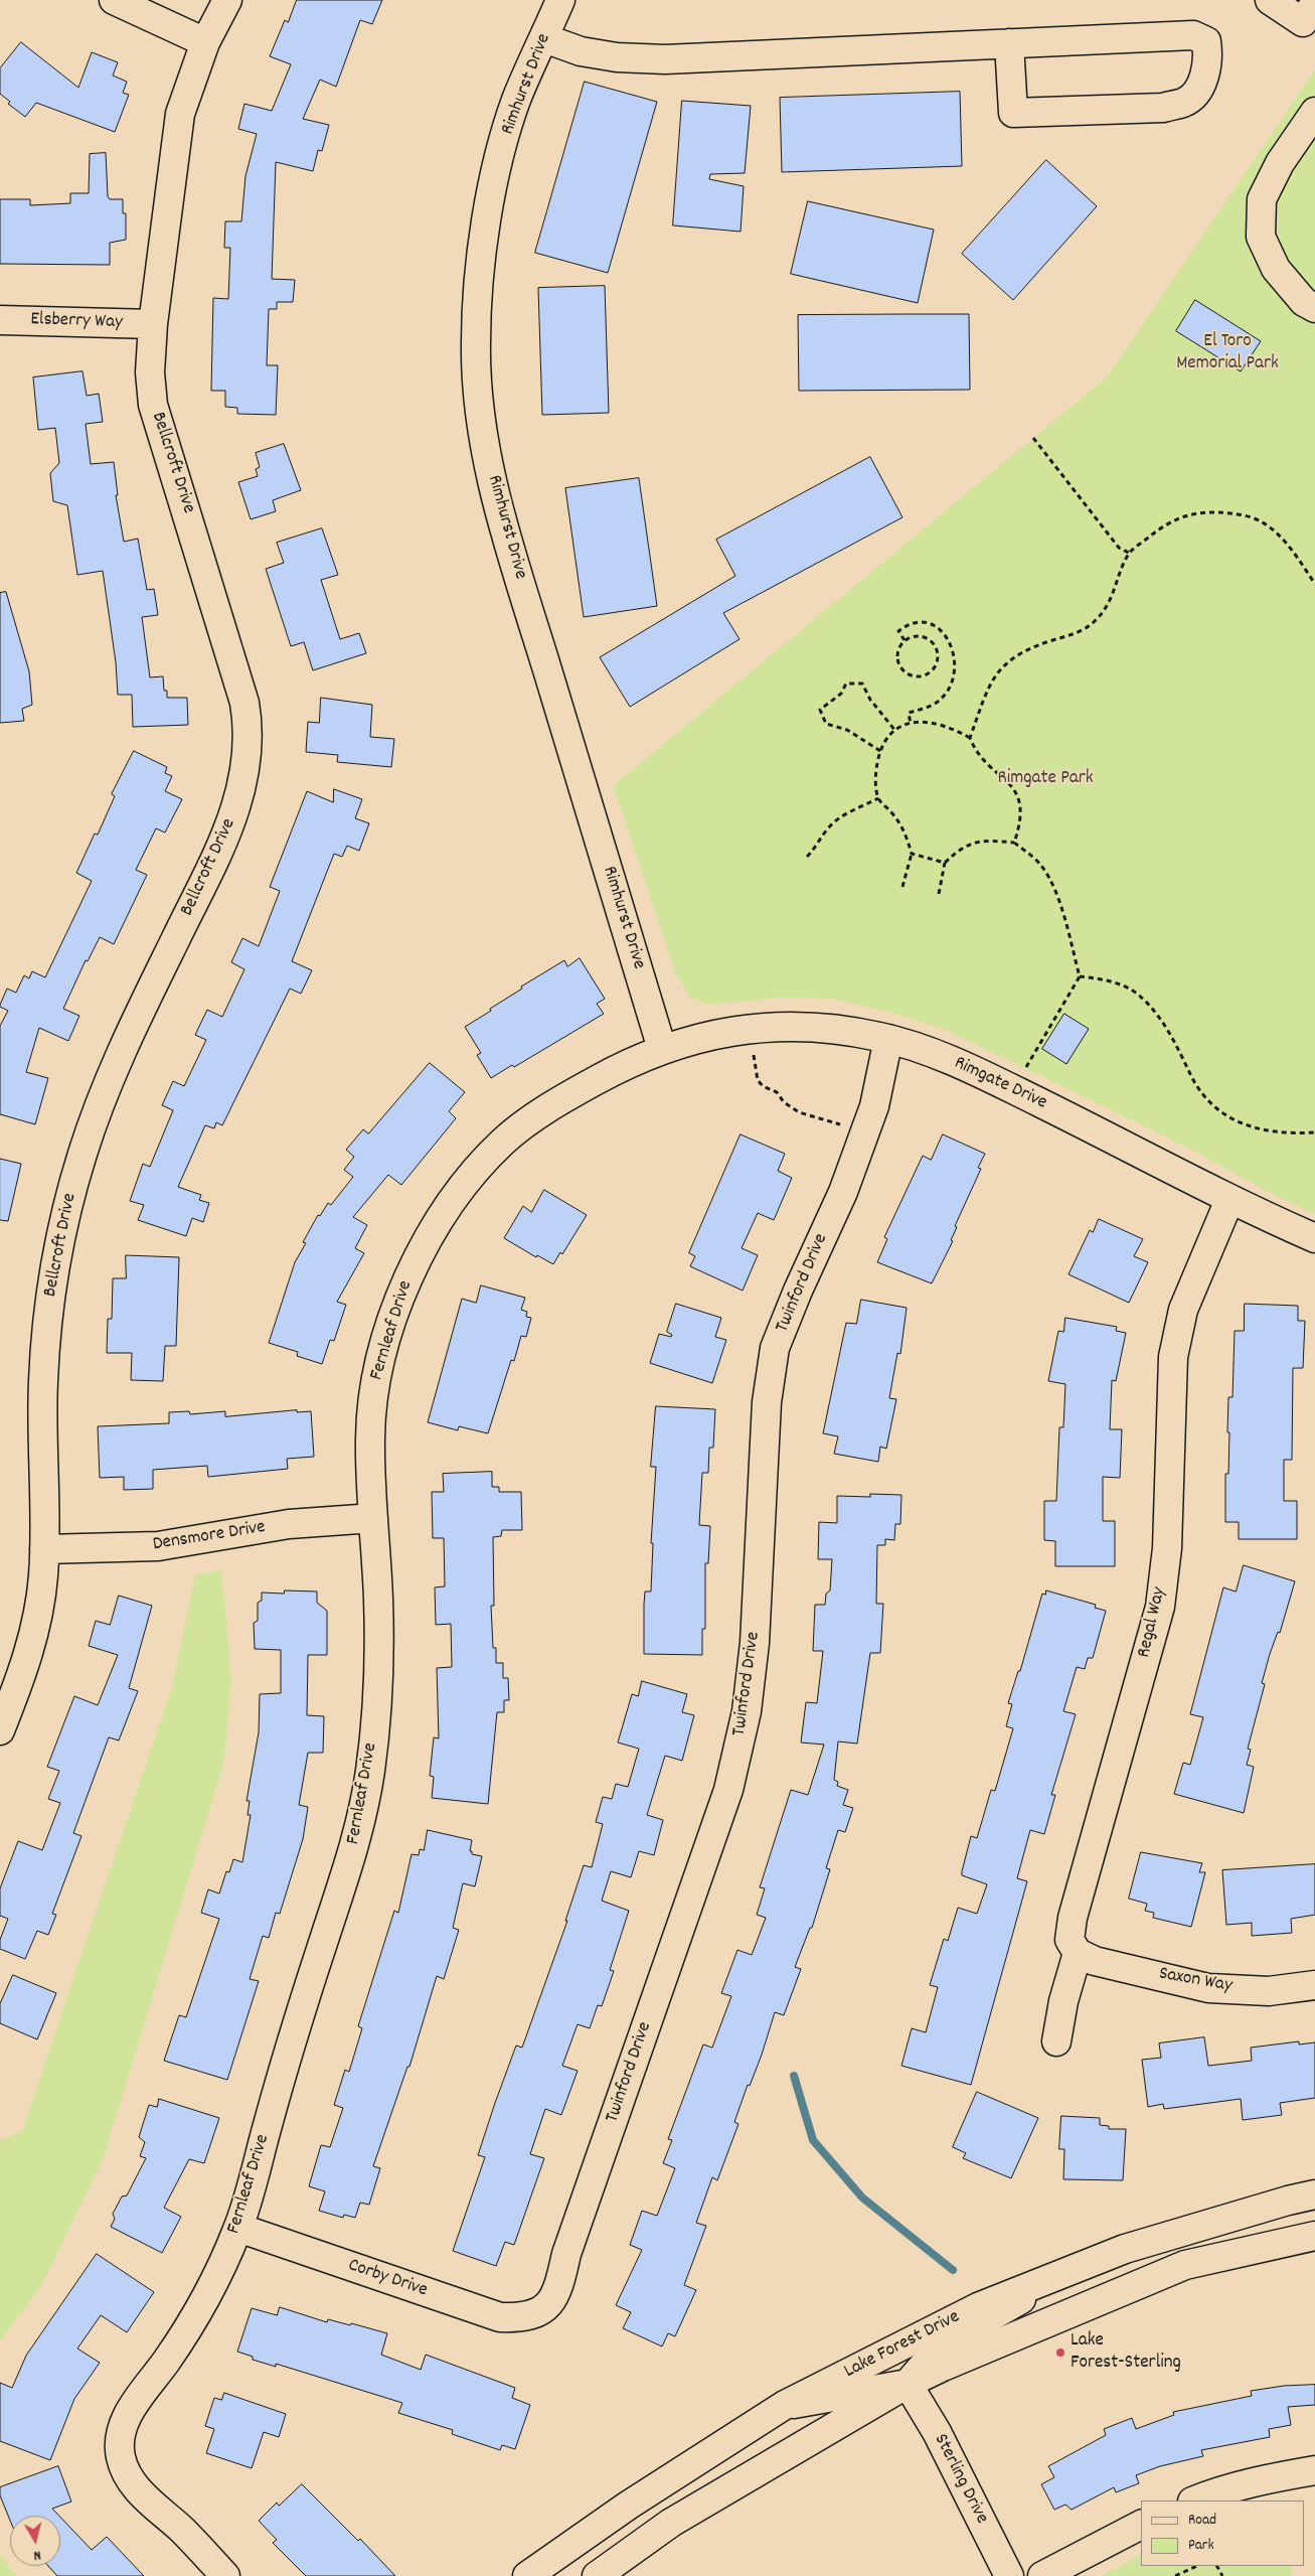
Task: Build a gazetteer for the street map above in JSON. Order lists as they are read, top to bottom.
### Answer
{
  "streets": {
    "street": [
      "Rimhurst Drive",
      "Elsberry Way",
      "Bellcroft Drive",
      "Rimgate Drive",
      "Twinford Drive",
      "Fernleaf Drive",
      "Densmore Drive",
      "Regal Way",
      "Saxon Way",
      "Corby Drive",
      "Lake Forest Drive",
      "Sterling Drive"
    ]
  },
  "crossings": [
    ["Rimhurst Drive", "Rimgate Drive"],
    ["Rimhurst Drive", "Fernleaf Drive"],
    ["Elsberry Way", "Bellcroft Drive"],
    ["Bellcroft Drive", "Densmore Drive"],
    ["Rimgate Drive", "Twinford Drive"],
    ["Rimgate Drive", "Fernleaf Drive"],
    ["Rimgate Drive", "Regal Way"],
    ["Twinford Drive", "Corby Drive"],
    ["Fernleaf Drive", "Densmore Drive"],
    ["Fernleaf Drive", "Corby Drive"],
    ["Regal Way", "Saxon Way"],
    ["Lake Forest Drive", "Sterling Drive"]
  ],
  "parks": ["El Toro Memorial Park", "Rimgate Park"],
  "places": ["Lake Forest-Sterling"],
  "legend": ["Road", "Park"],
  "north": "bottom"
}
